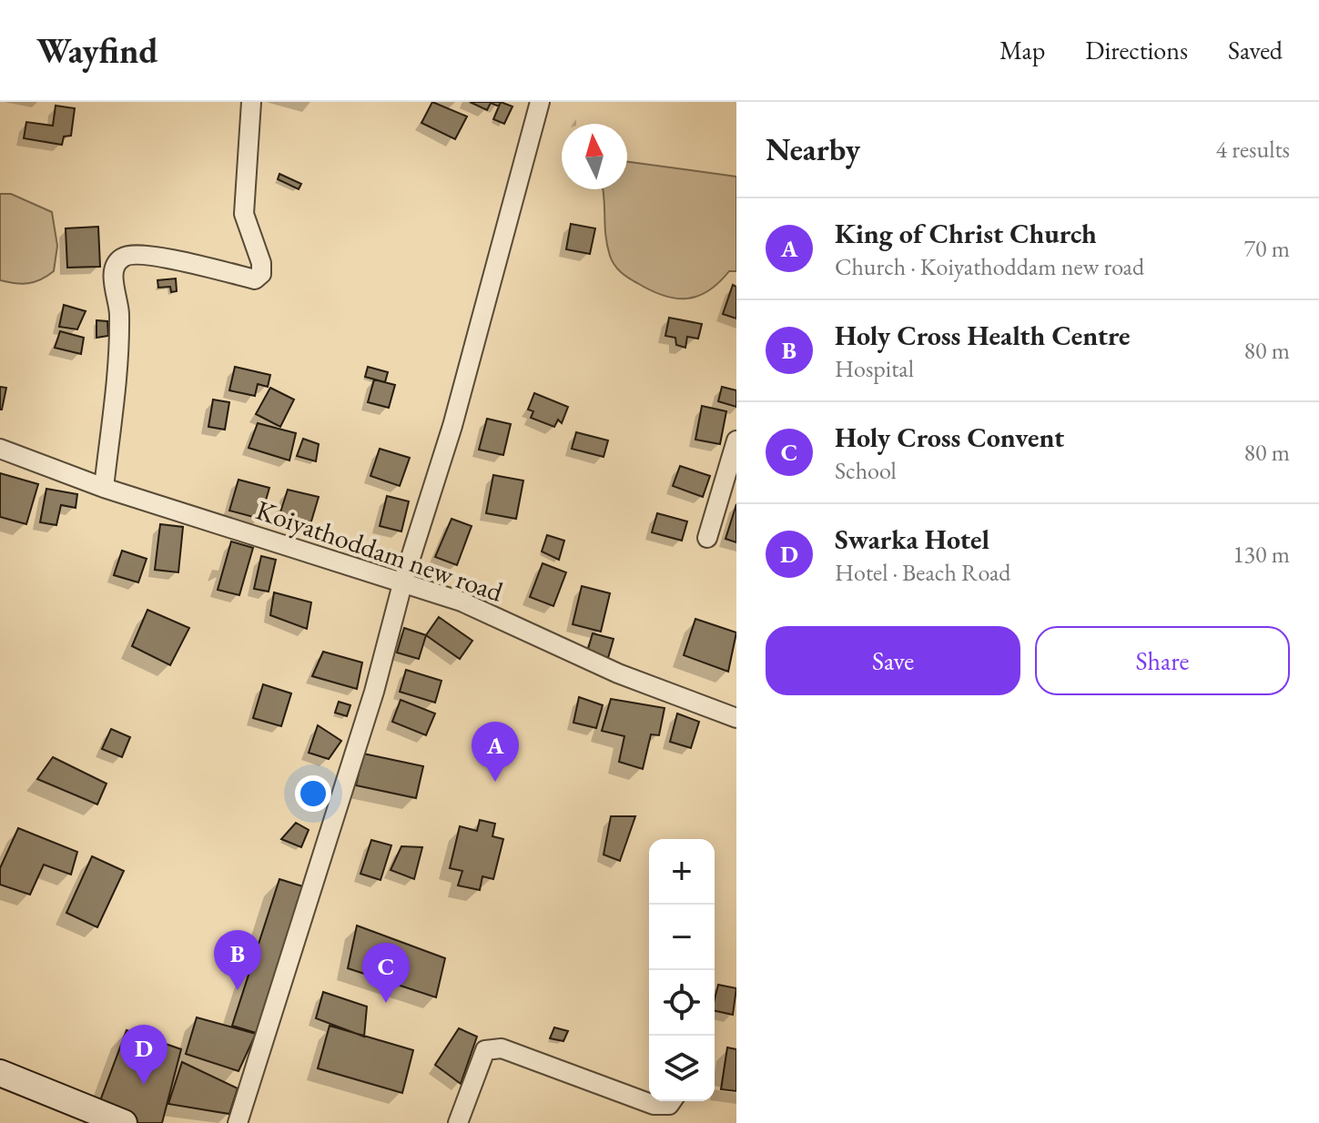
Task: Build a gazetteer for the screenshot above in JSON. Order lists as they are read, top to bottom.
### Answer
{
  "streets": {
    "street": ["Koiyathoddam new road"]
  },
  "north": "top",
  "page": {
    "header": "Wayfind",
    "nav": ["Map", "Directions", "Saved"],
    "heading": ["Nearby", "4 results"],
    "list": [
      {
        "mark": "A",
        "name": "King of Christ Church",
        "note": "Church · Koiyathoddam new road",
        "value": "70 m"
      },
      {
        "mark": "B",
        "name": "Holy Cross Health Centre",
        "note": "Hospital",
        "value": "80 m"
      },
      {
        "mark": "C",
        "name": "Holy Cross Convent",
        "note": "School",
        "value": "80 m"
      },
      {
        "mark": "D",
        "name": "Swarka Hotel",
        "note": "Hotel · Beach Road",
        "value": "130 m"
      }
    ],
    "buttons": ["Save", "Share"],
    "pins": [
      "A",
      "B",
      "C",
      "D"
    ],
    "map_buttons": ["+", "−"]
  }
}
